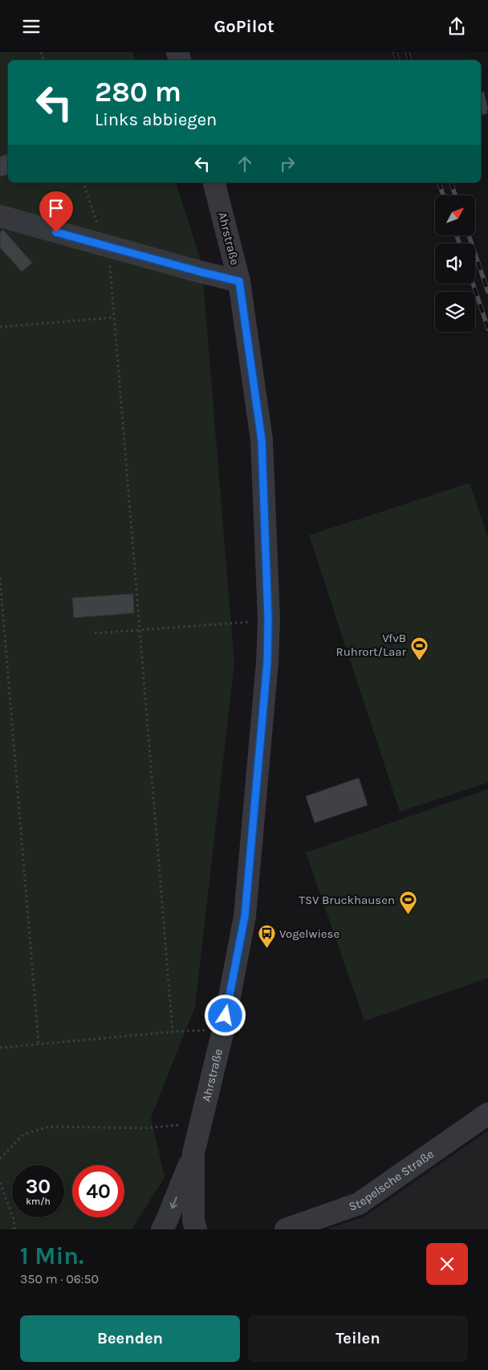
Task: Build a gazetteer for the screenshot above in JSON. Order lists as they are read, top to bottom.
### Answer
{
  "streets": {
    "street": ["Ahrstraße", "Stepelsche Straße"]
  },
  "places": {
    "sports": ["VfvB Ruhrort/Laar", "TSV Bruckhausen"],
    "bus stop": ["Vogelwiese"]
  },
  "north": "top right",
  "page": {
    "header": "GoPilot",
    "turn": ["280 m", "Links abbiegen"],
    "speed": "30 km/h",
    "limit": "40",
    "heading": ["1 Min.", "350 m · 06:50"],
    "buttons": ["Beenden", "Teilen"]
  }
}
